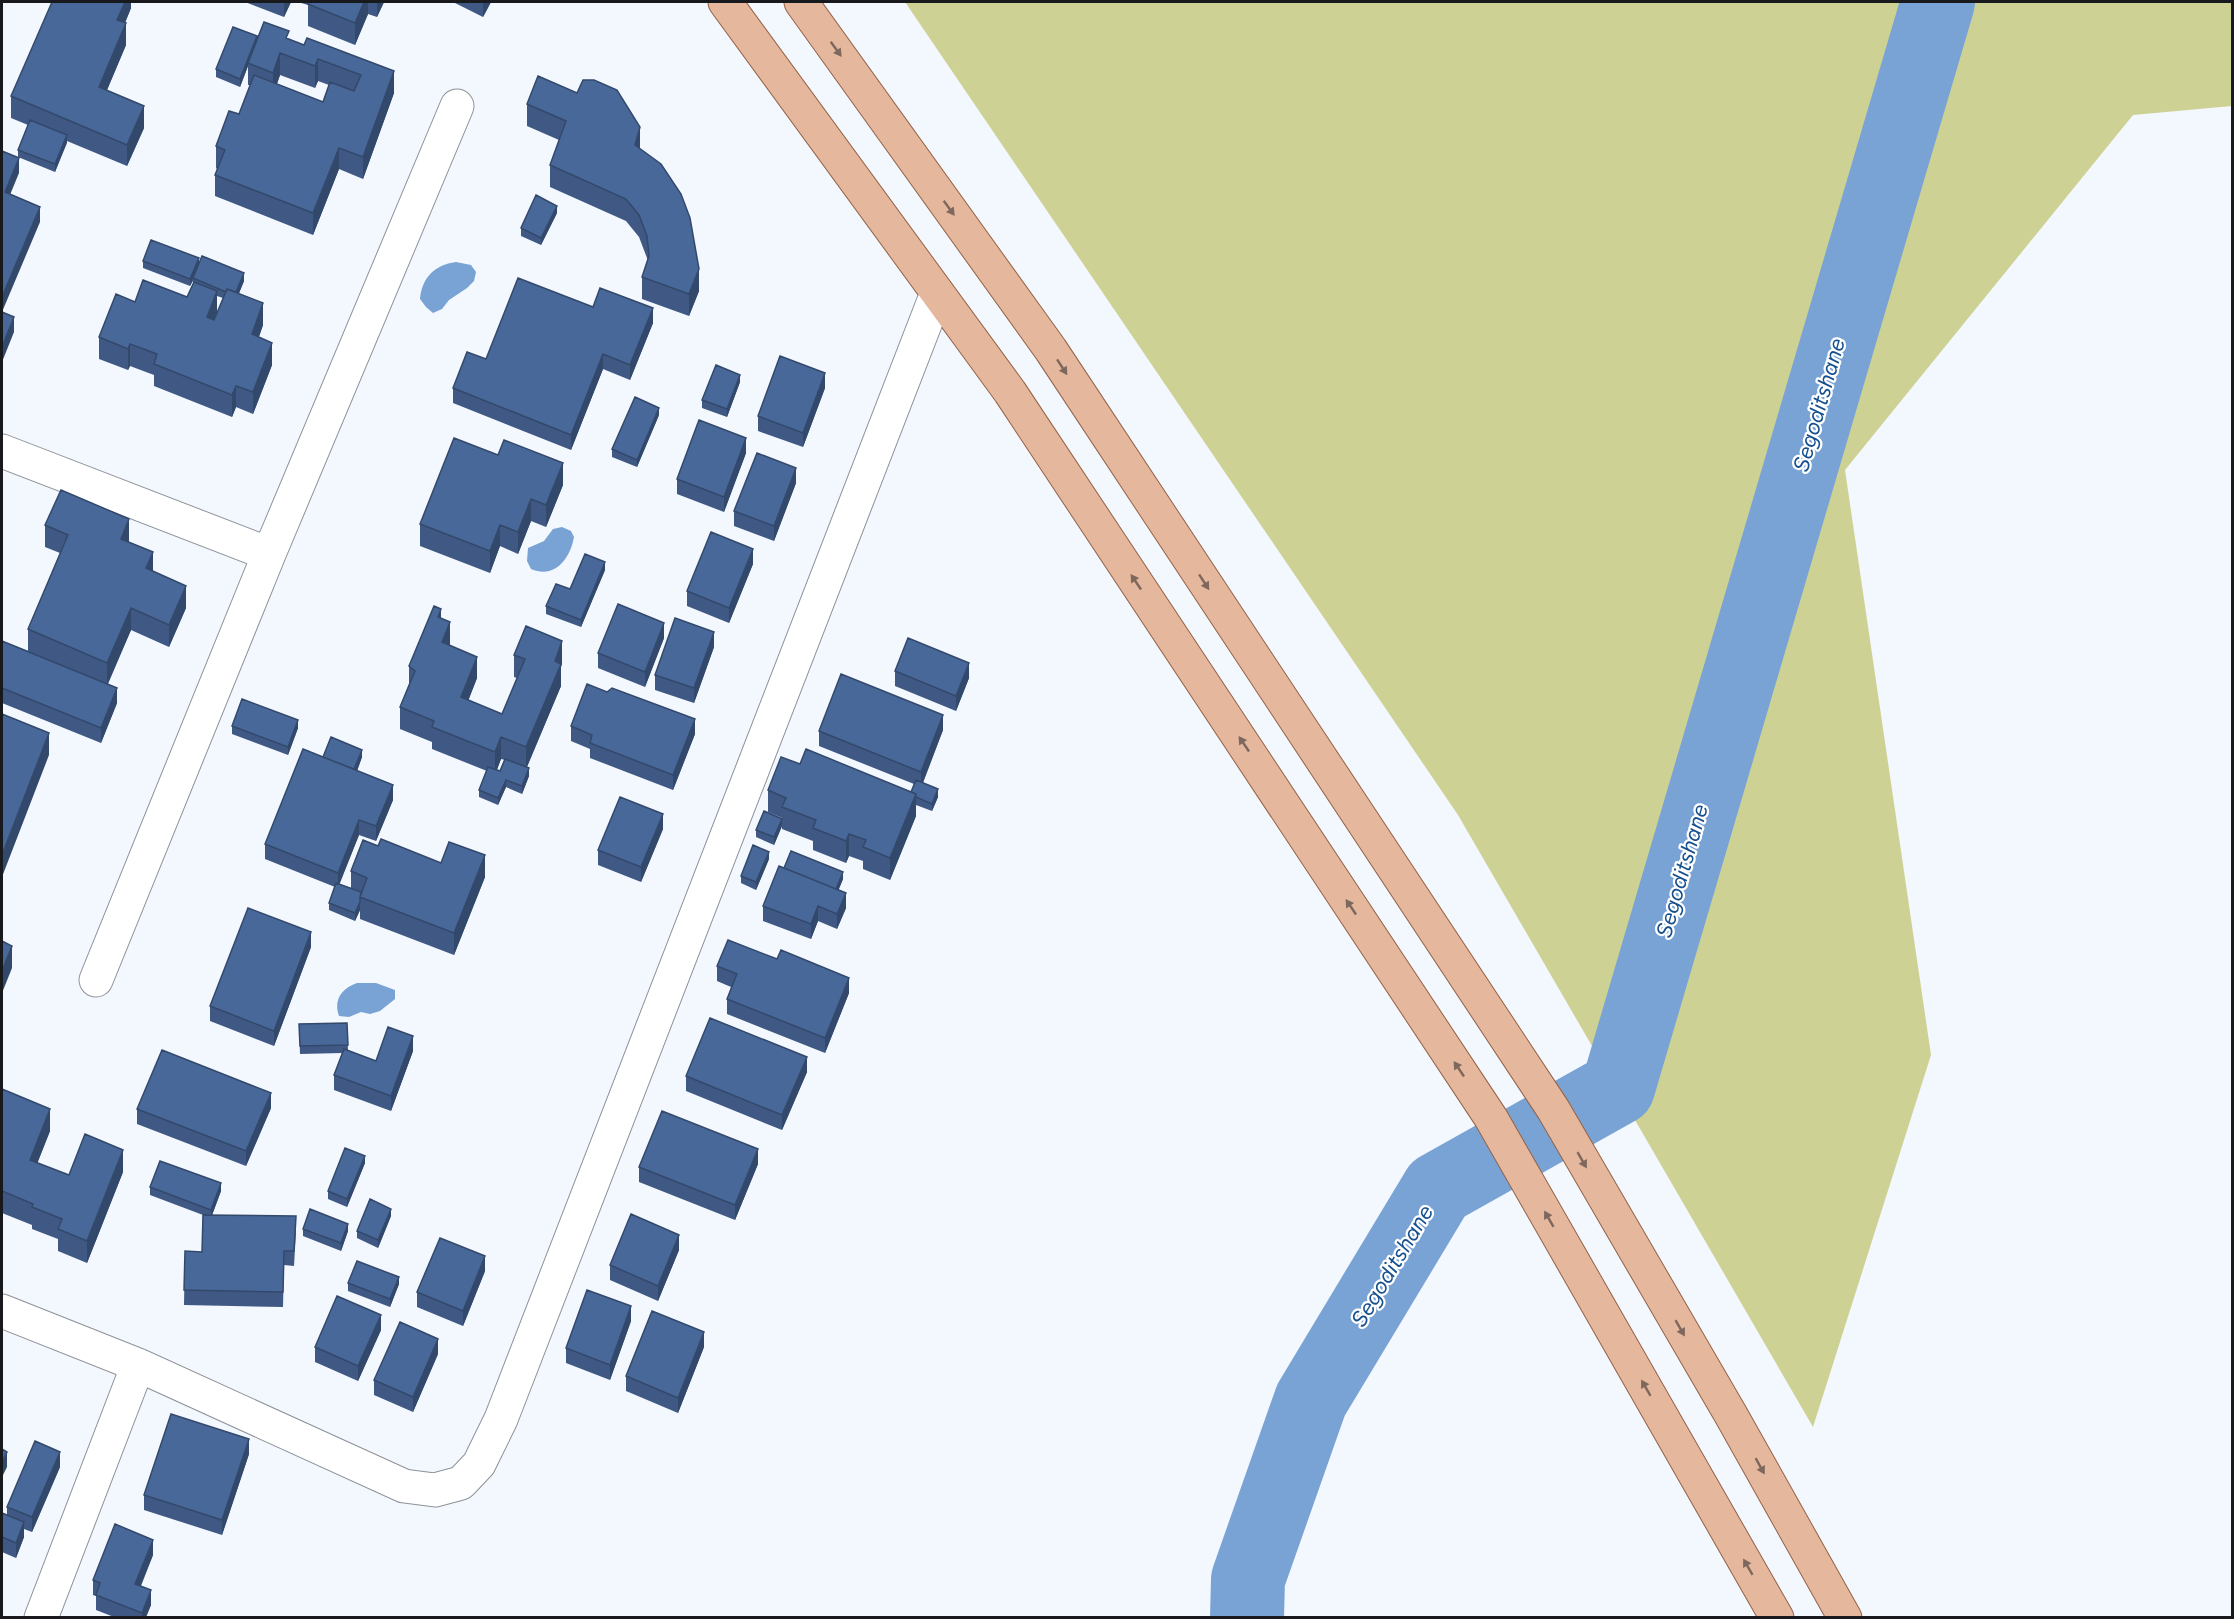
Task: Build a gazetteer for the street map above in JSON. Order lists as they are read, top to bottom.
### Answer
{
  "water": ["Segoditshane"]
}
